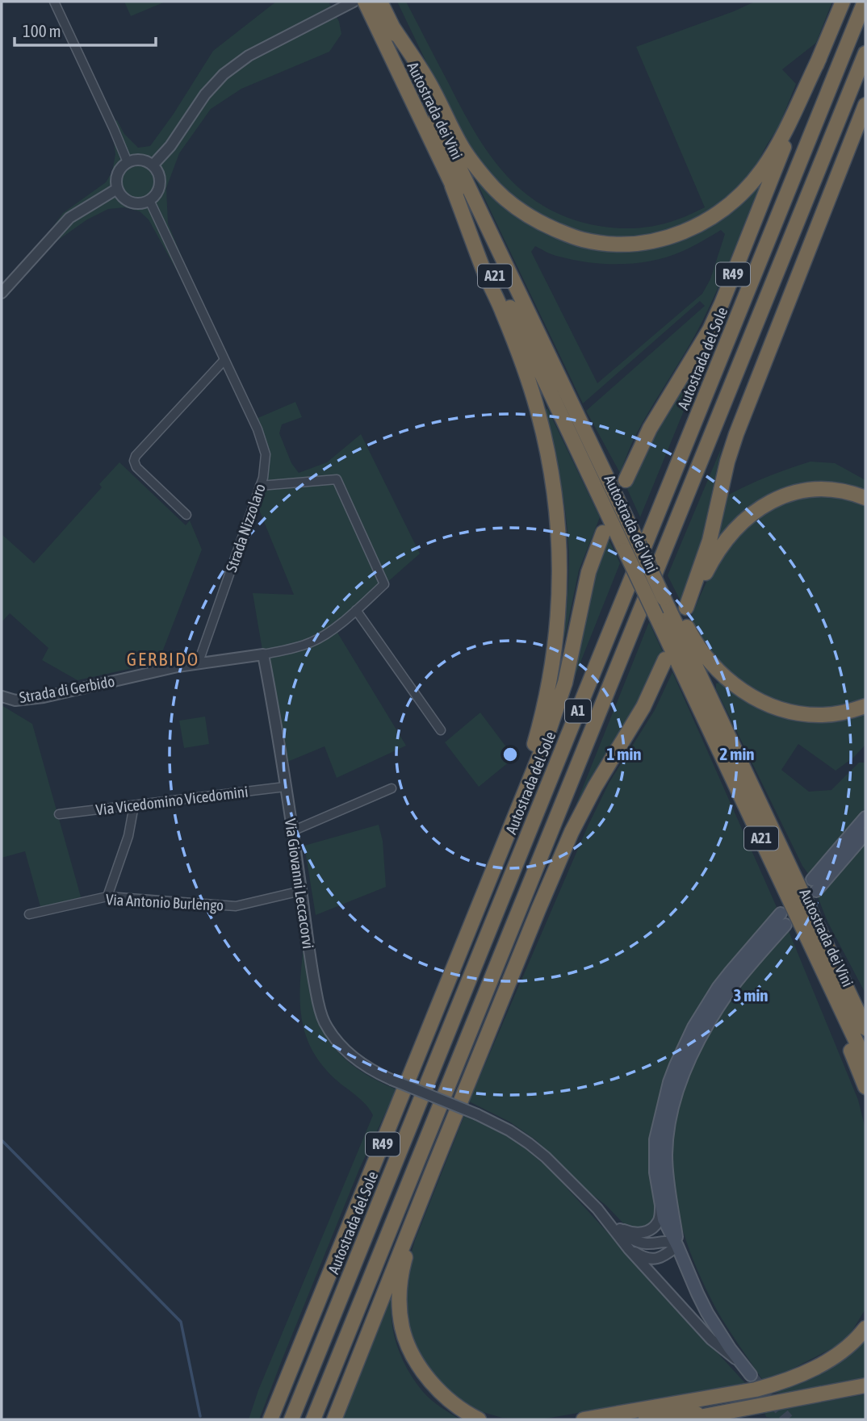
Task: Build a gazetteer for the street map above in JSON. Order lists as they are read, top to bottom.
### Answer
{
  "streets": {
    "highway": [
      "Autostrada dei Vini",
      "R49",
      "A21",
      "Autostrada del Sole",
      "A1"
    ],
    "street": [
      "Strada Nizzolaro",
      "Strada di Gerbido",
      "Via Vicedomino Vicedomini",
      "Via Giovanni Leccacorvi",
      "Via Antonio Burlengo"
    ]
  },
  "crossings": [
    ["Strada Nizzolaro", "Strada di Gerbido"],
    ["Strada di Gerbido", "Via Giovanni Leccacorvi"],
    ["Via Vicedomino Vicedomini", "Via Giovanni Leccacorvi"],
    ["Via Giovanni Leccacorvi", "Via Antonio Burlengo"]
  ],
  "districts": ["GERBIDO"],
  "scale_bar": "100 m",
  "rings": ["1 min", "2 min", "3 min"]
}
